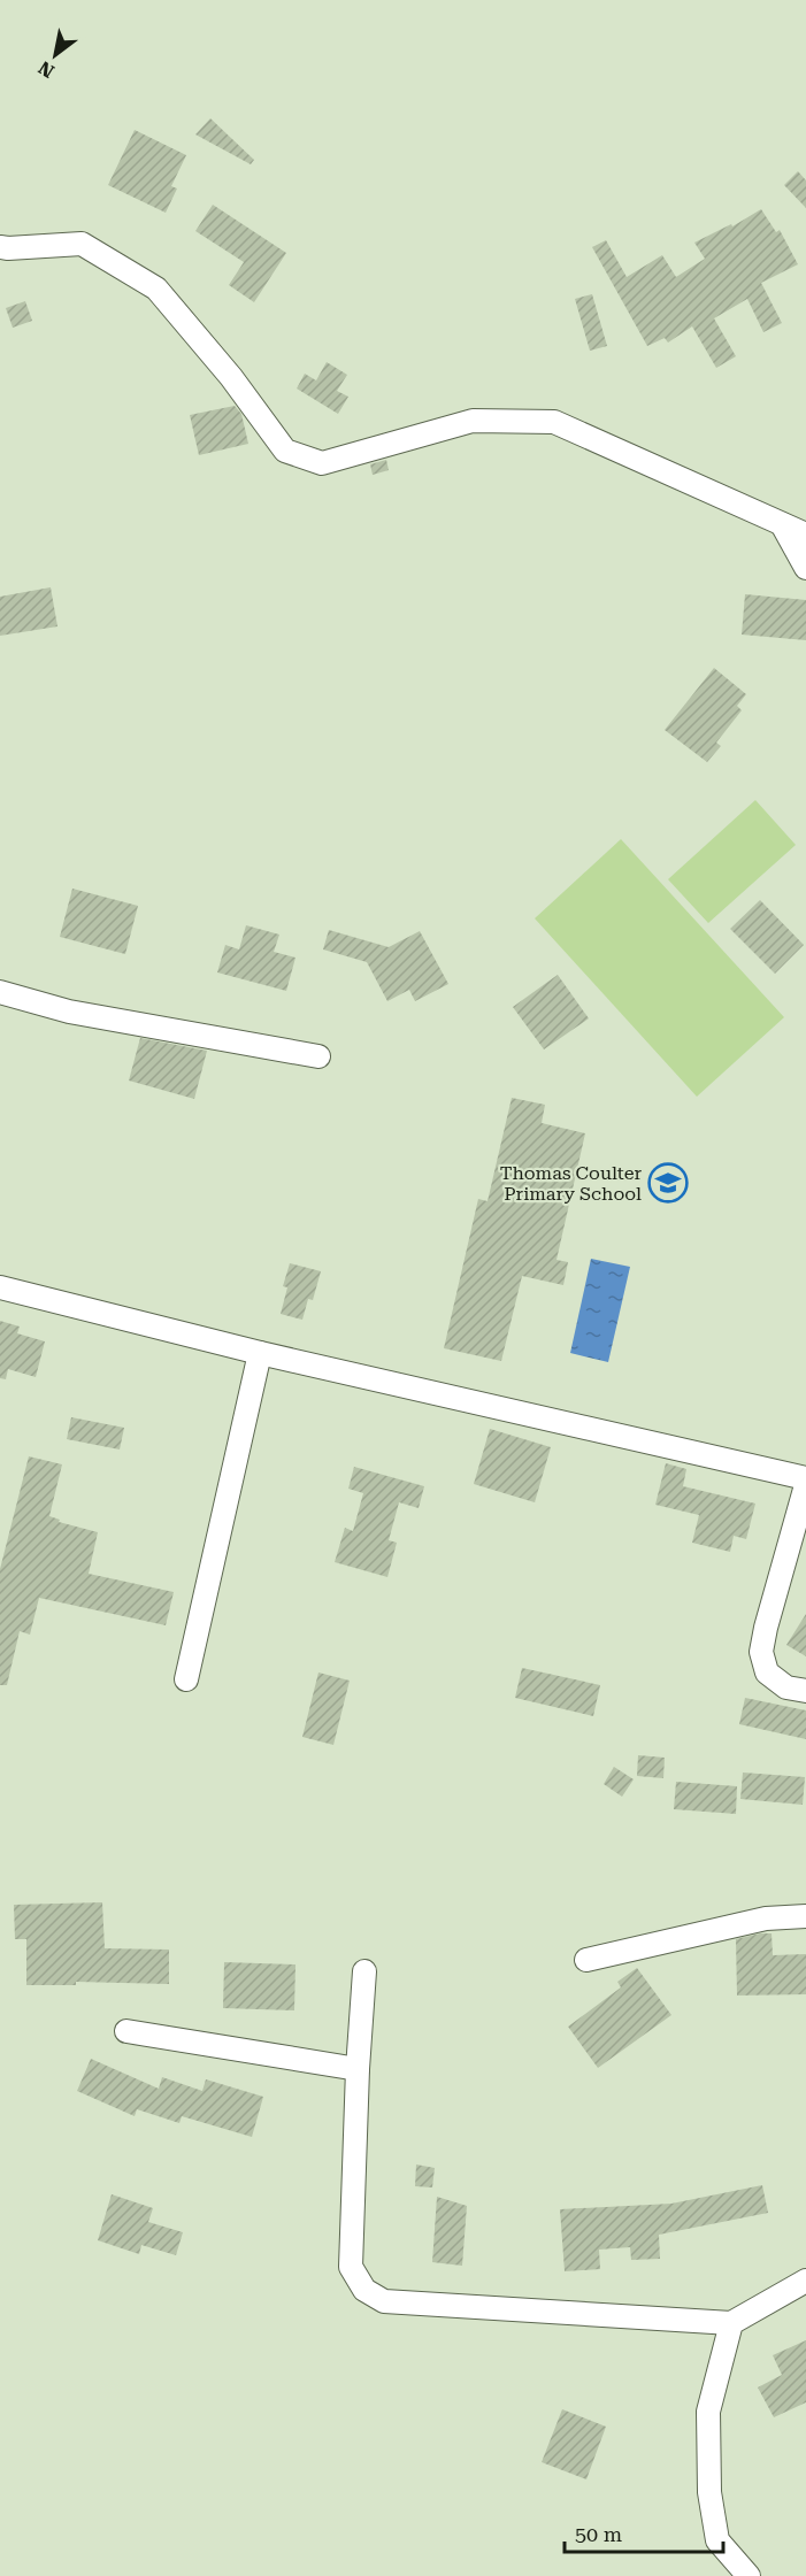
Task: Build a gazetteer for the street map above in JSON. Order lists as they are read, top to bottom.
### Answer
{
  "places": {
    "school or university": ["Thomas Coulter Primary School"]
  },
  "scale_bar": "50 m",
  "north": "bottom left"
}
